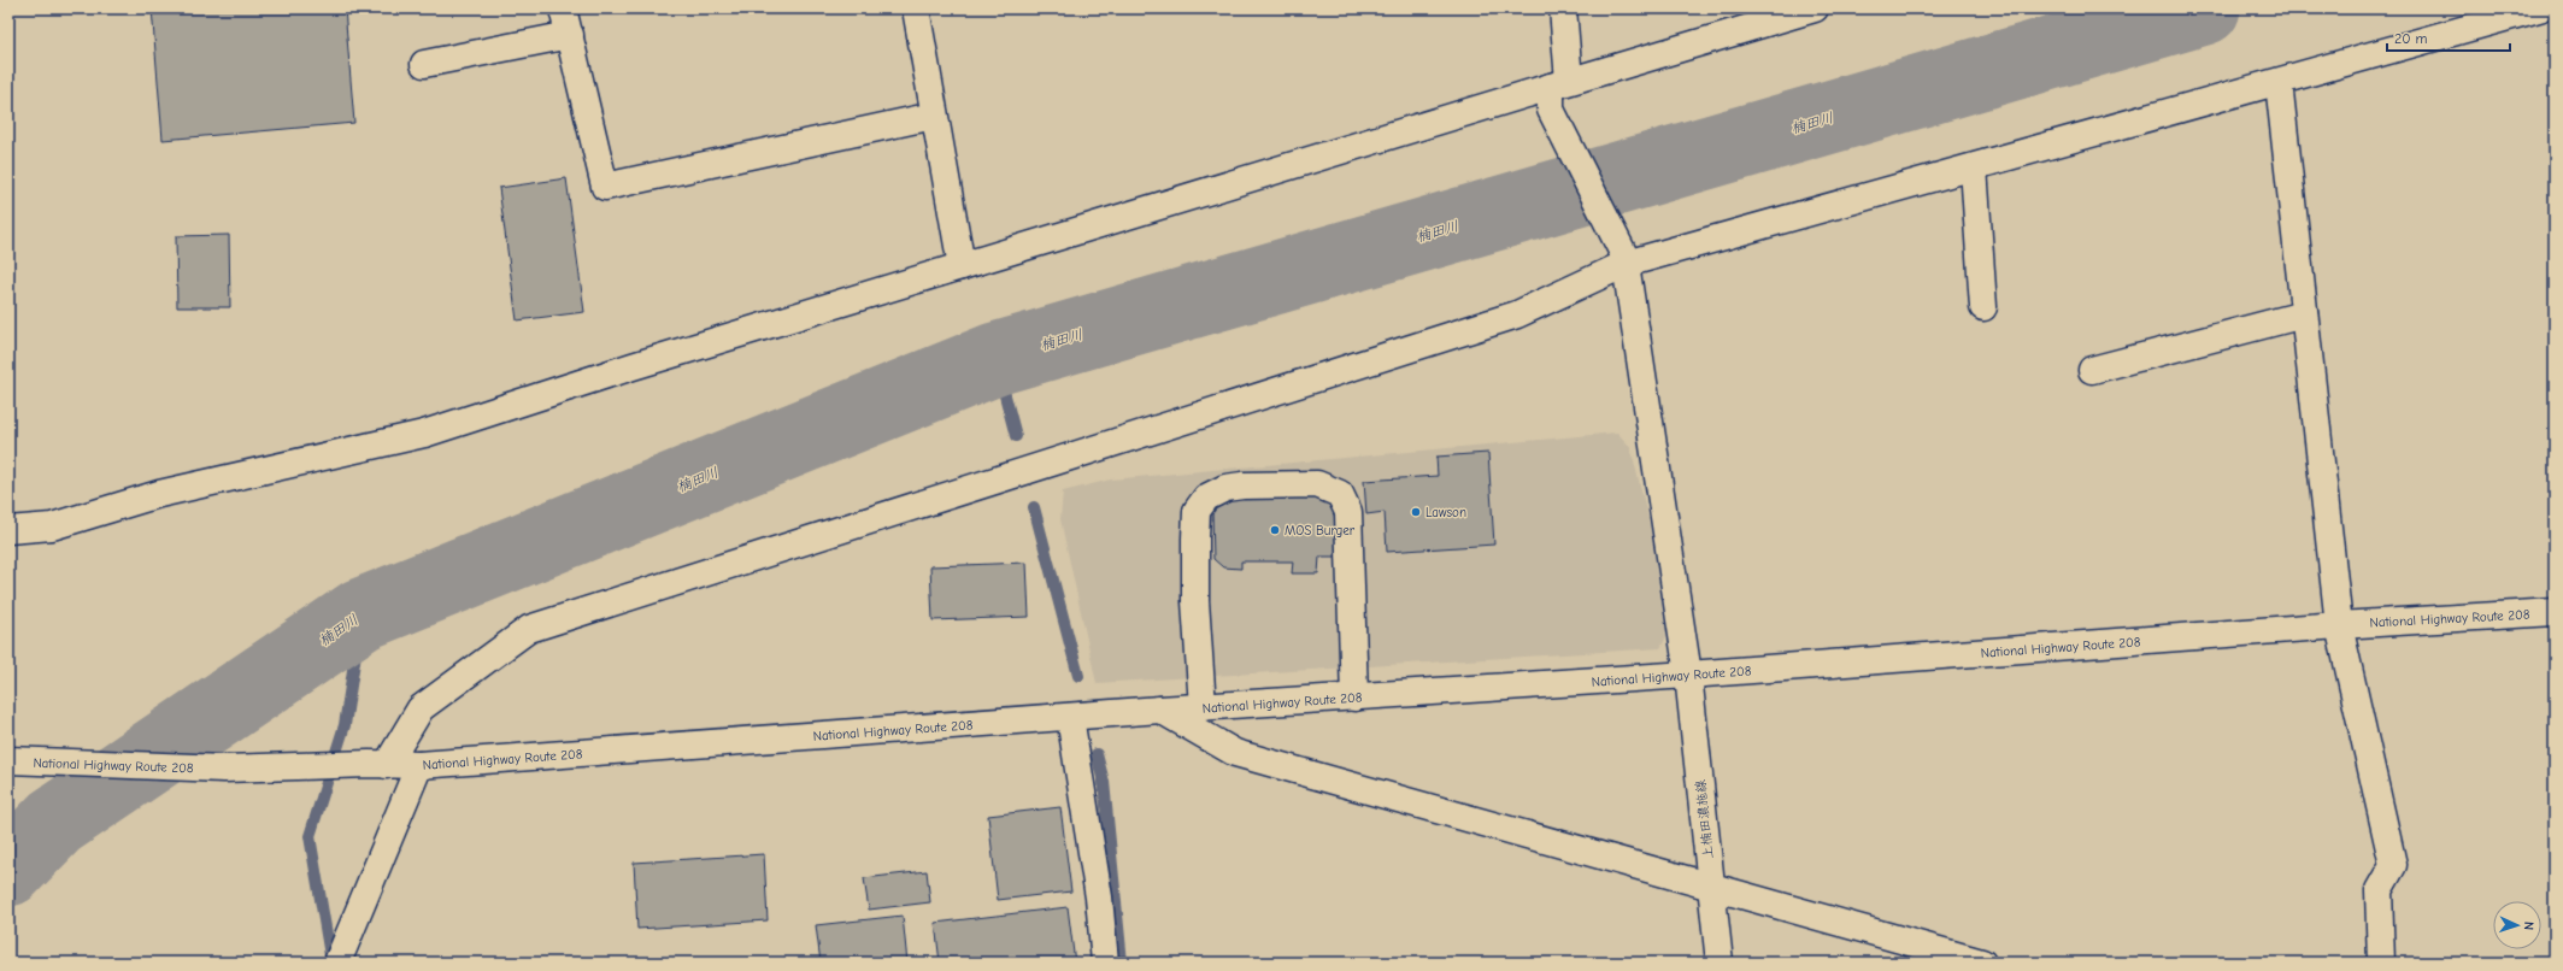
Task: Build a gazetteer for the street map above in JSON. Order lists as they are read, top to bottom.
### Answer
{
  "streets": {
    "main road": ["National Highway Route 208", "上楠田濃施線"]
  },
  "crossings": [
    ["National Highway Route 208", "上楠田濃施線"]
  ],
  "water": ["楠田川"],
  "places": ["Lawson", "MOS Burger"],
  "scale_bar": "20 m",
  "north": "right"
}
